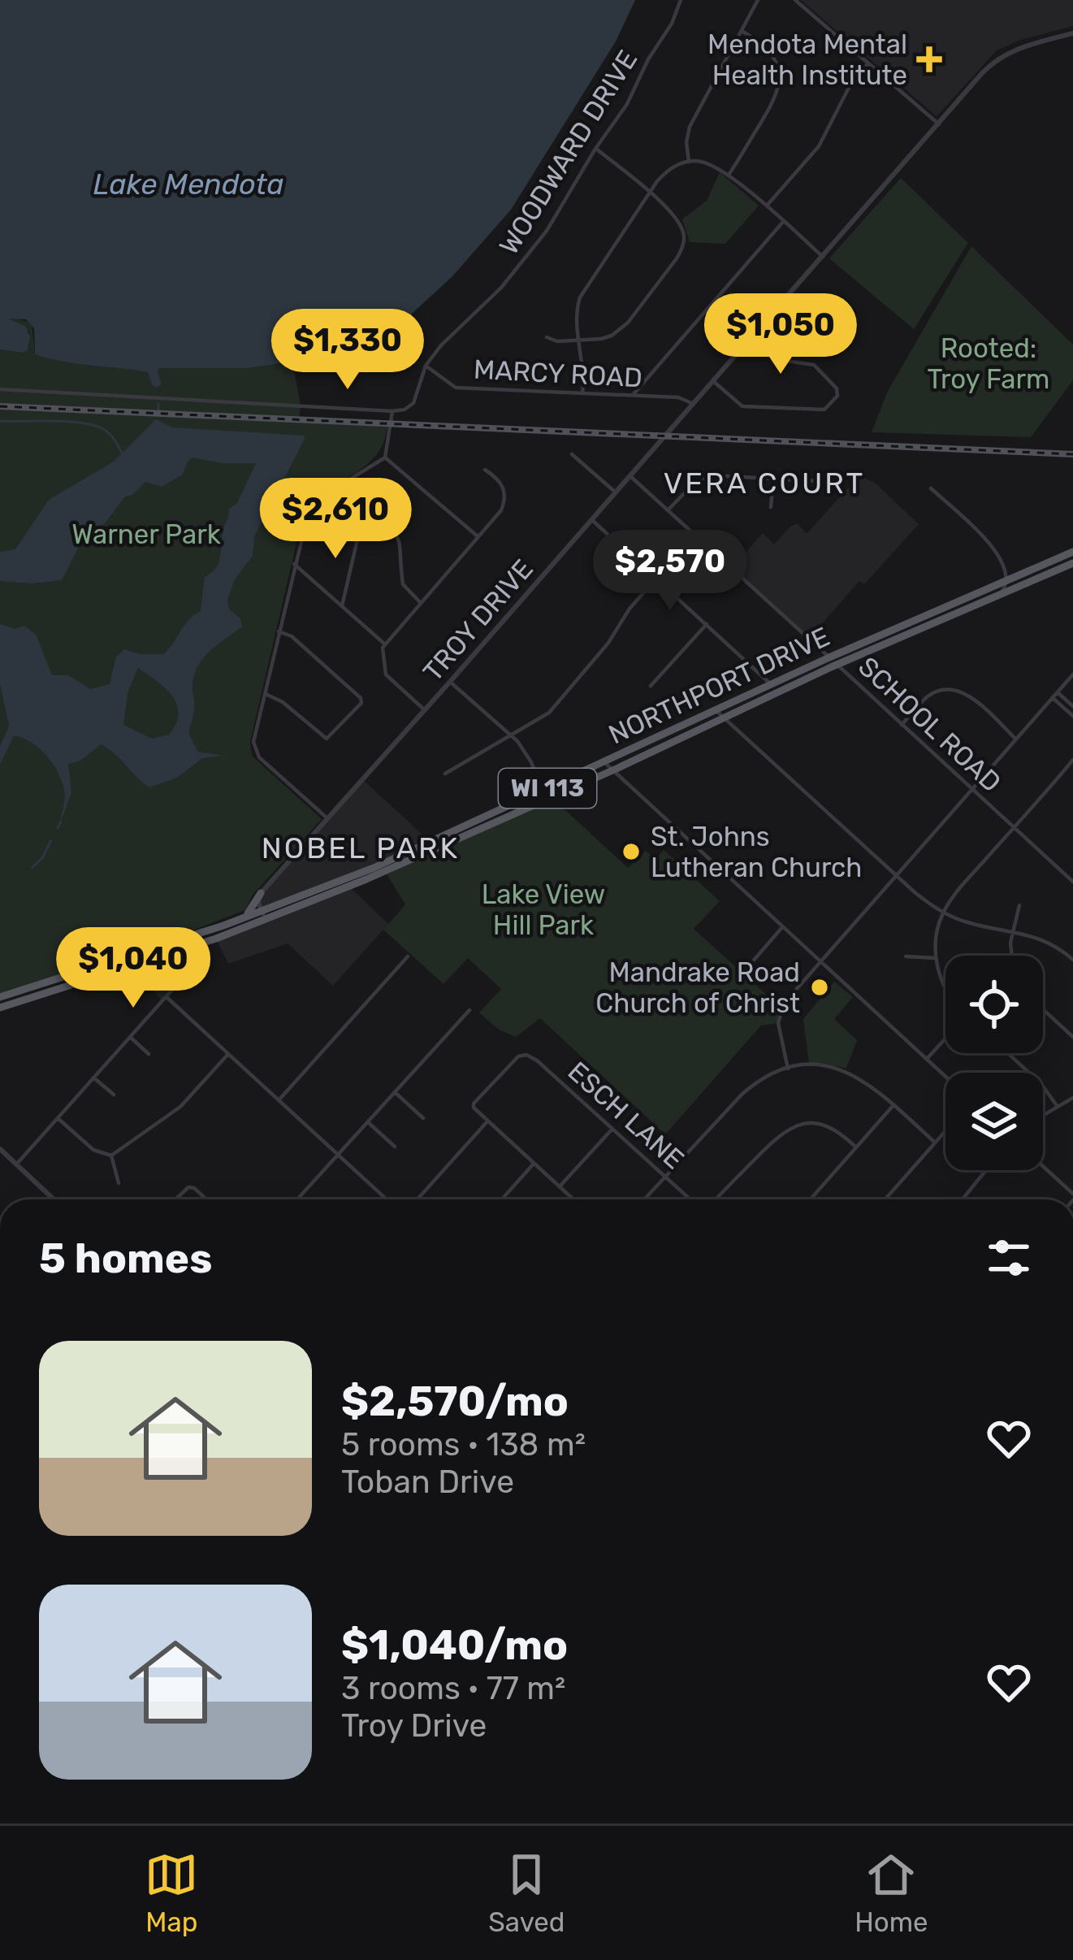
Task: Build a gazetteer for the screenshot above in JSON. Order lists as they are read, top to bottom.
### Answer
{
  "streets": {
    "main road": ["NORTHPORT DRIVE", "WI 113"],
    "street": [
      "WOODWARD DRIVE",
      "MARCY ROAD",
      "TROY DRIVE",
      "SCHOOL ROAD",
      "ESCH LANE"
    ]
  },
  "crossings": [
    ["WOODWARD DRIVE", "MARCY ROAD"],
    ["MARCY ROAD", "TROY DRIVE"],
    ["TROY DRIVE", "SCHOOL ROAD"],
    ["NORTHPORT DRIVE", "SCHOOL ROAD"]
  ],
  "districts": ["VERA COURT", "NOBEL PARK"],
  "water": ["Lake Mendota"],
  "parks": ["Rooted: Troy Farm", "Warner Park", "Lake View Hill Park"],
  "places": {
    "health": ["Mendota Mental Health Institute"],
    "other": ["St. Johns Lutheran Church", "Mandrake Road Church of Christ"]
  },
  "page": {
    "price": [
      "$1,050",
      "$1,330",
      "$2,610",
      "$2,570",
      "$1,040"
    ],
    "heading": "5 homes",
    "list": [
      {
        "name": "$2,570/mo",
        "note": "5 rooms · 138 m² · Toban Drive"
      },
      {
        "name": "$1,040/mo",
        "note": "3 rooms · 77 m² · Troy Drive"
      }
    ],
    "tabs": ["Map", "Saved", "Home"]
  }
}
